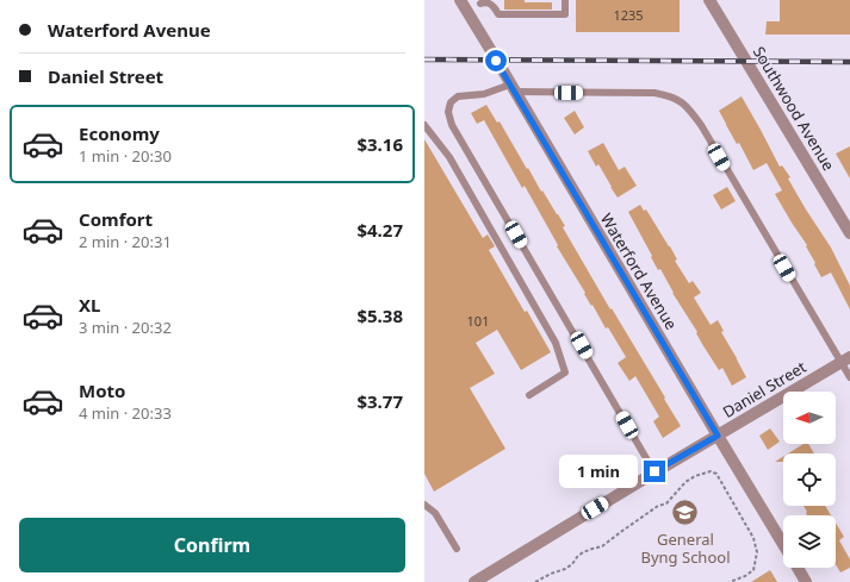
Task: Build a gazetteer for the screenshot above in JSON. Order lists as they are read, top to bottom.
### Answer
{
  "streets": {
    "street": ["Southwood Avenue", "Waterford Avenue", "Daniel Street"]
  },
  "crossings": [
    ["Waterford Avenue", "Daniel Street"]
  ],
  "places": {
    "school or university": ["General Byng School"]
  },
  "house_numbers": ["1235", "101"],
  "north": "left",
  "page": {
    "banner": ["Waterford Avenue", "Daniel Street"],
    "list": [
      {
        "name": "Economy",
        "note": "1 min · 20:30",
        "value": "$3.16"
      },
      {
        "name": "Comfort",
        "note": "2 min · 20:31",
        "value": "$4.27"
      },
      {
        "name": "XL",
        "note": "3 min · 20:32",
        "value": "$5.38"
      },
      {
        "name": "Moto",
        "note": "4 min · 20:33",
        "value": "$3.77"
      }
    ],
    "bubble": "1 min",
    "buttons": "Confirm"
  }
}
